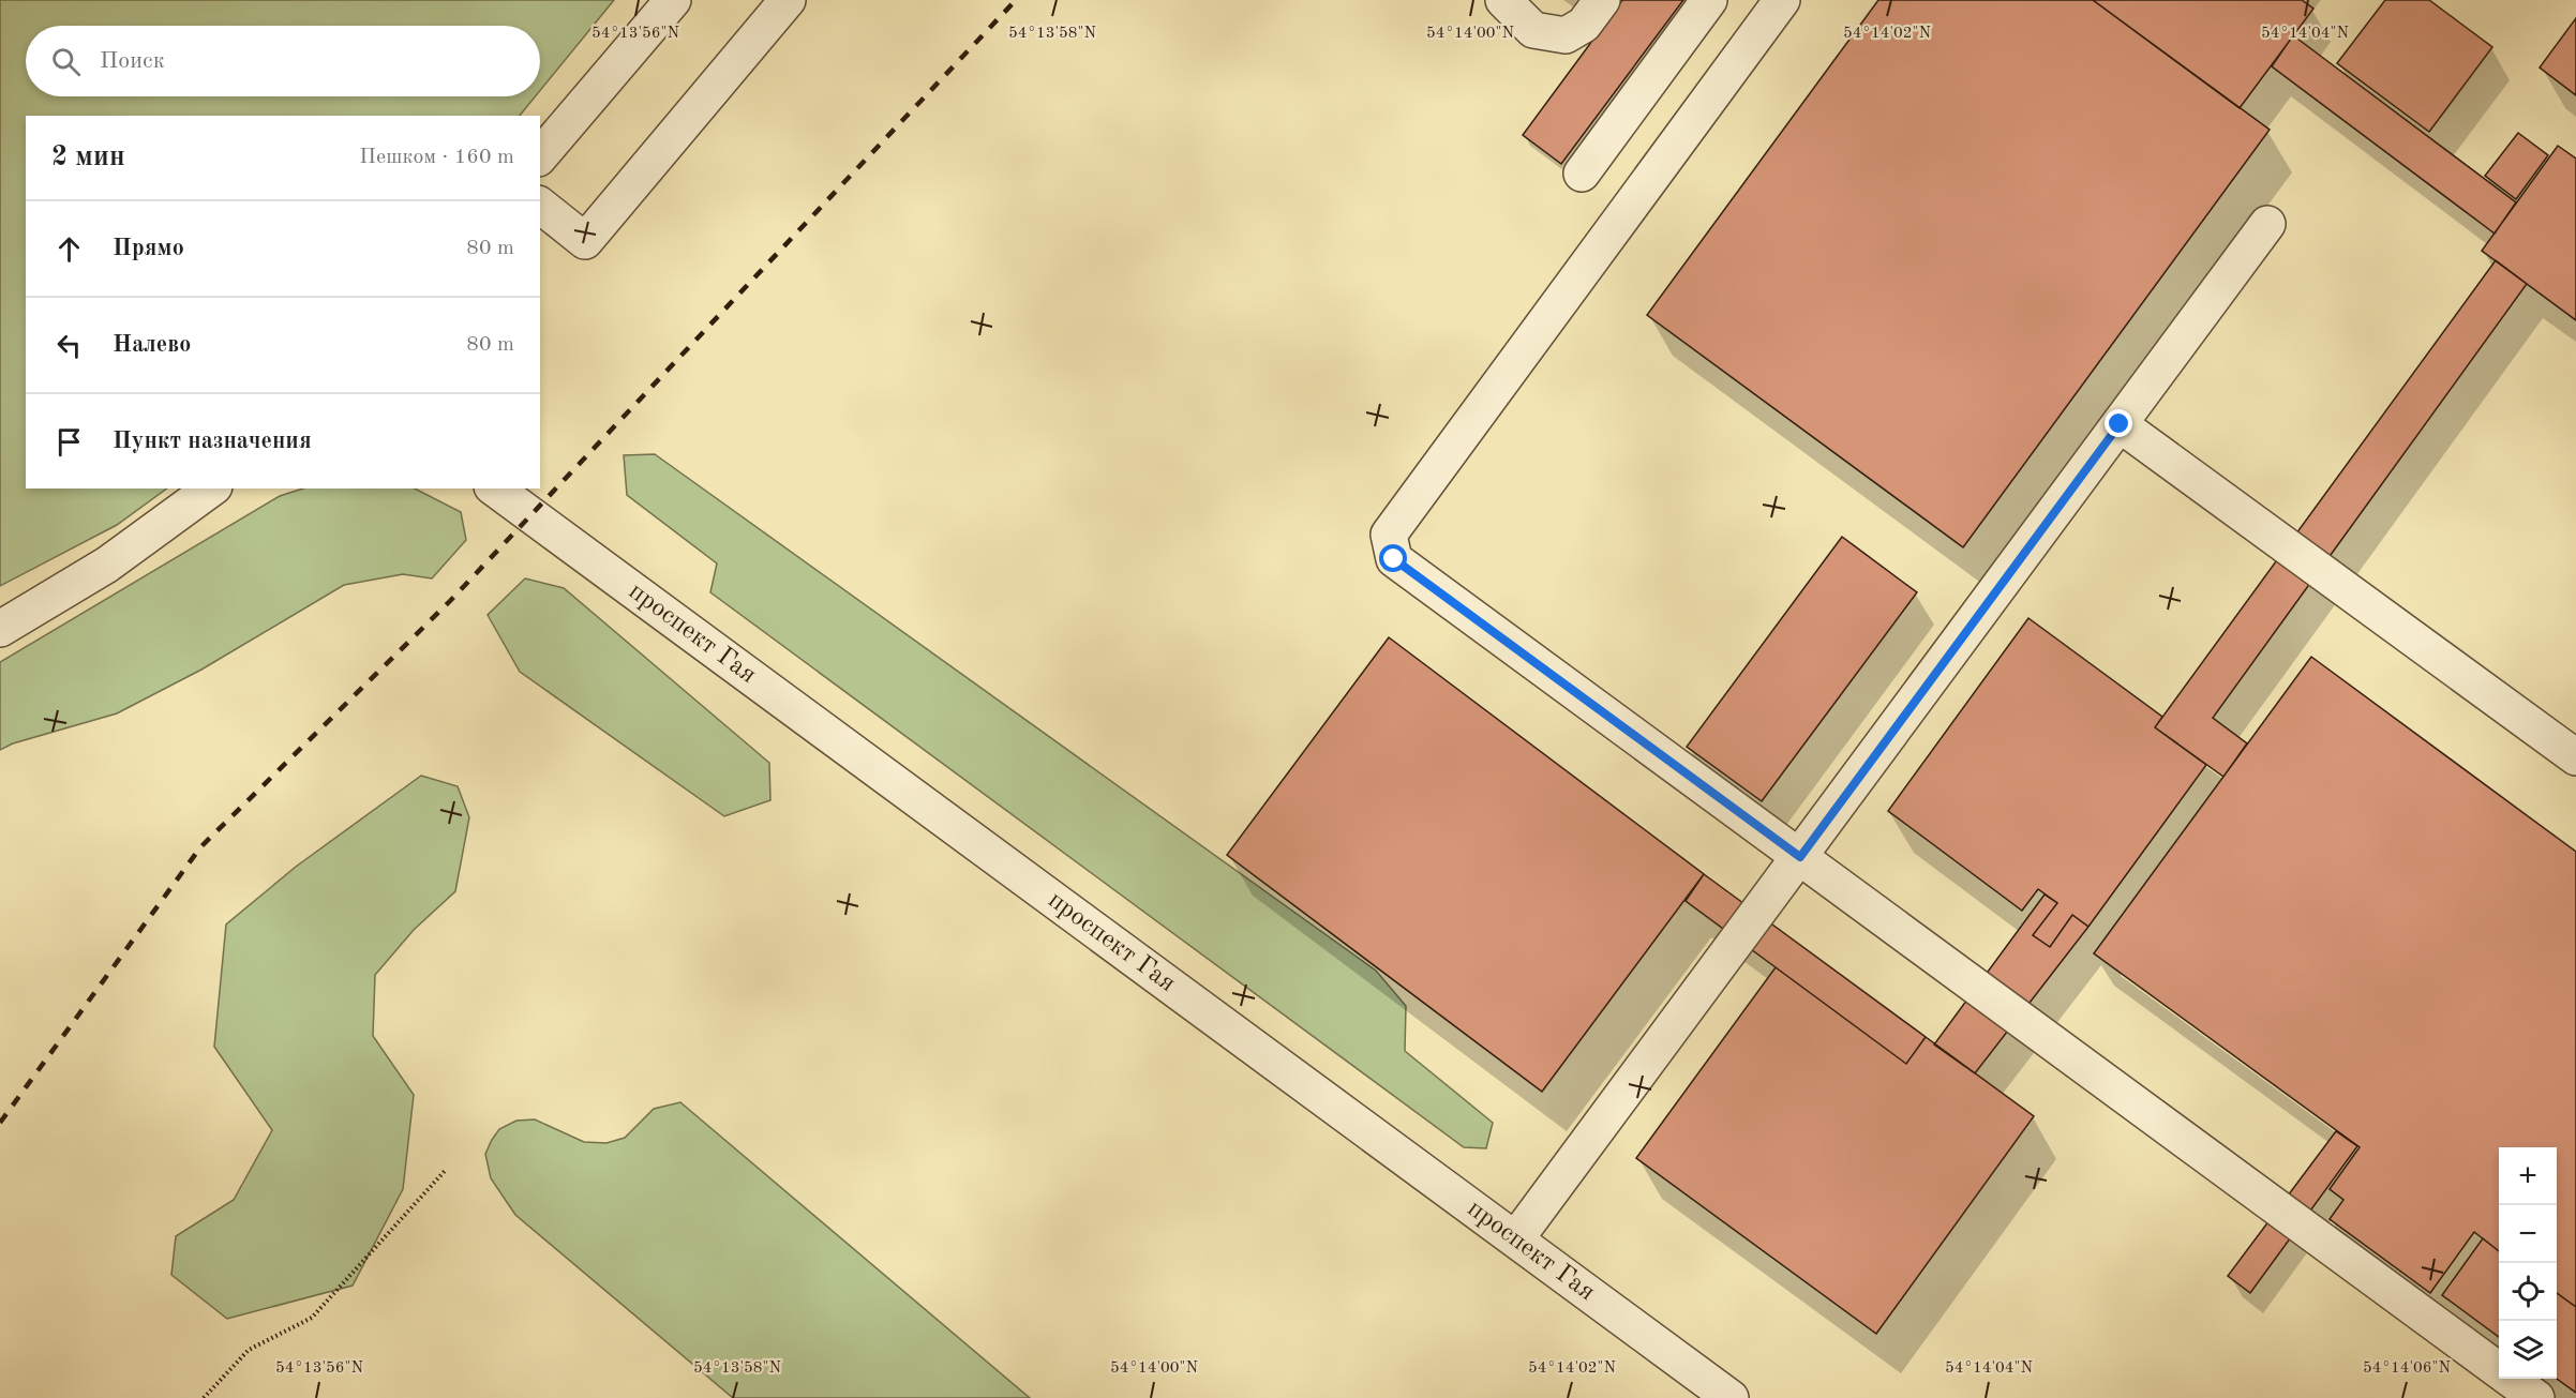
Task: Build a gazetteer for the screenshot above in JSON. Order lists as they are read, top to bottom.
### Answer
{
  "streets": {
    "street": ["проспект Гая"]
  },
  "page": {
    "search": "Поиск",
    "heading": ["2 мин", "Пешком · 160 m"],
    "list": [
      ["Прямо", "80 m"],
      ["Налево", "80 m"],
      "Пункт назначения"
    ],
    "map_buttons": ["+", "−"]
  },
  "coordinates": [
    "54°13'56\"N",
    "54°13'58\"N",
    "54°14'00\"N",
    "54°14'02\"N",
    "54°14'04\"N",
    "54°14'06\"N"
  ]
}
